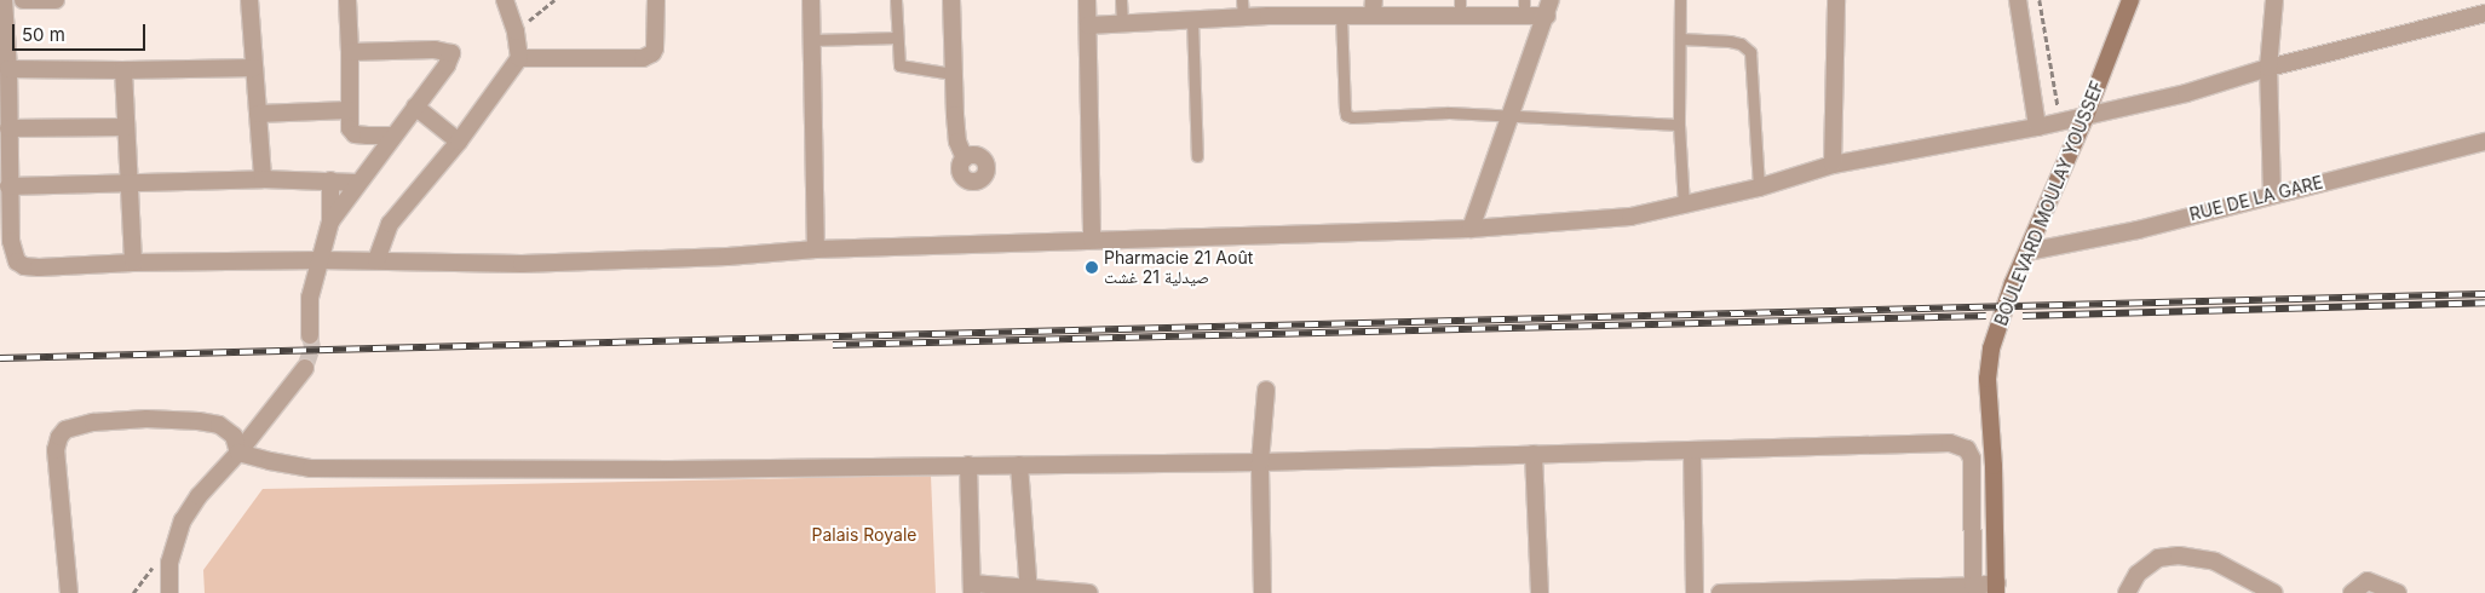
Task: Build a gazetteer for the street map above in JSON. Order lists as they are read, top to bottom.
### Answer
{
  "streets": {
    "main road": ["BOULEVARD MOULAY YOUSSEF"],
    "street": ["RUE DE LA GARE"]
  },
  "crossings": [
    ["RUE DE LA GARE", "BOULEVARD MOULAY YOUSSEF"]
  ],
  "parks": ["Palais Royale"],
  "places": ["Pharmacie 21 Août صيدلية 21 غشت"],
  "scale_bar": "50 m"
}
